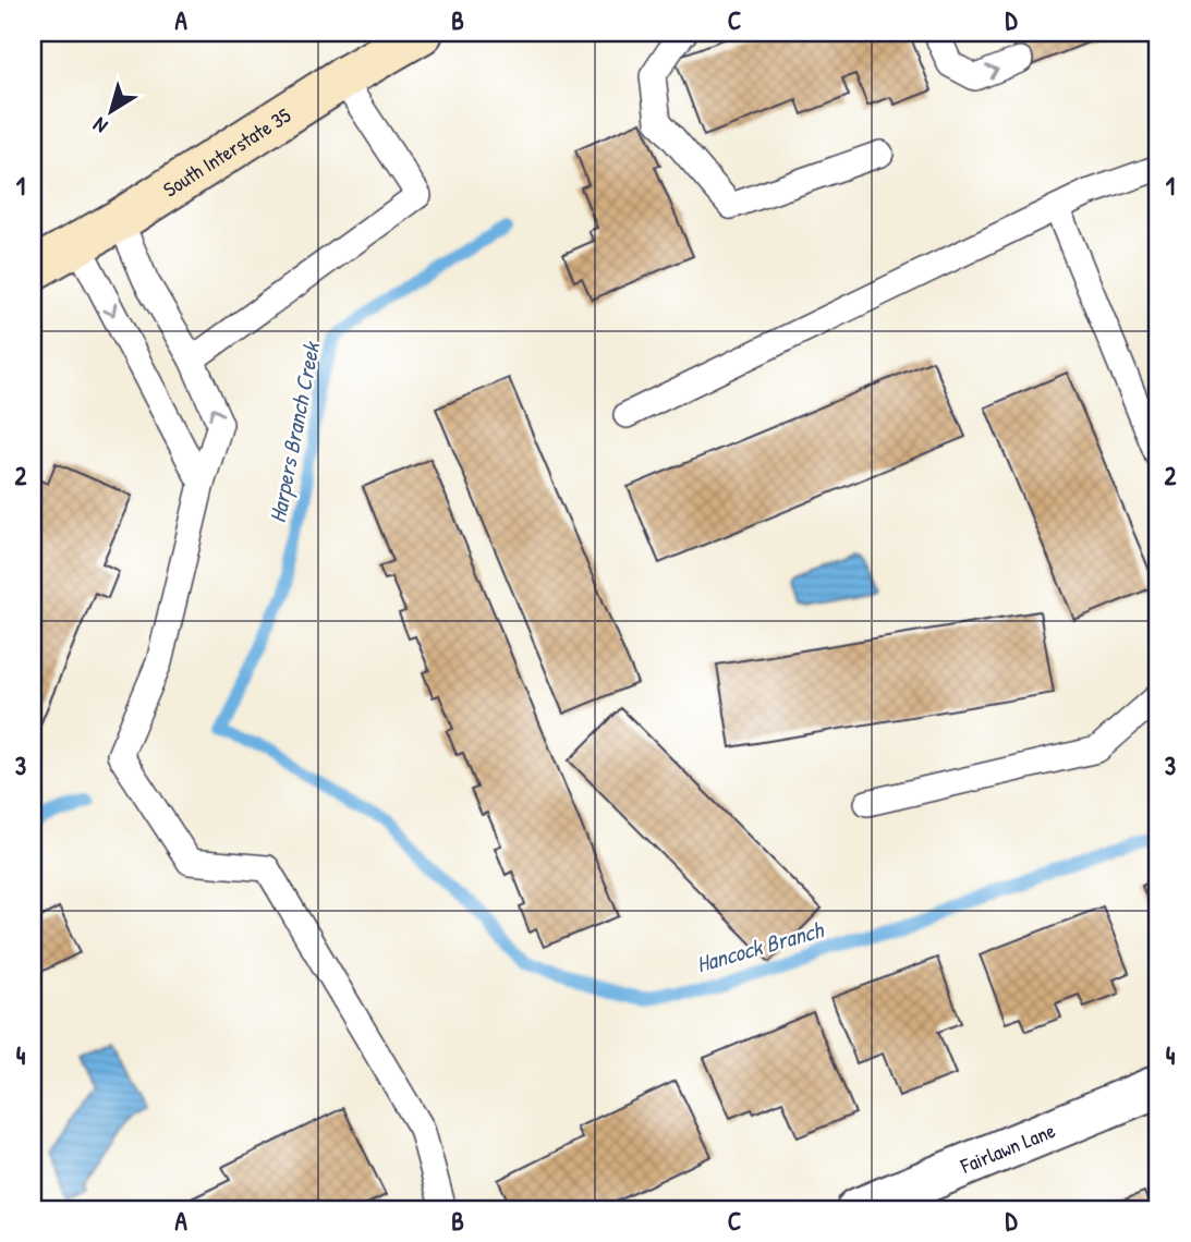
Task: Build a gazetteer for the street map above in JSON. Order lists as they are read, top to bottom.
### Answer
{
  "streets": {
    "main road": ["South Interstate 35"],
    "street": ["Fairlawn Lane"]
  },
  "water": ["Harpers Branch Creek", "Hancock Branch"],
  "north": "bottom left",
  "grid": {
    "columns": [
      "A",
      "B",
      "C",
      "D"
    ],
    "rows": [
      "1",
      "2",
      "3",
      "4"
    ]
  }
}
